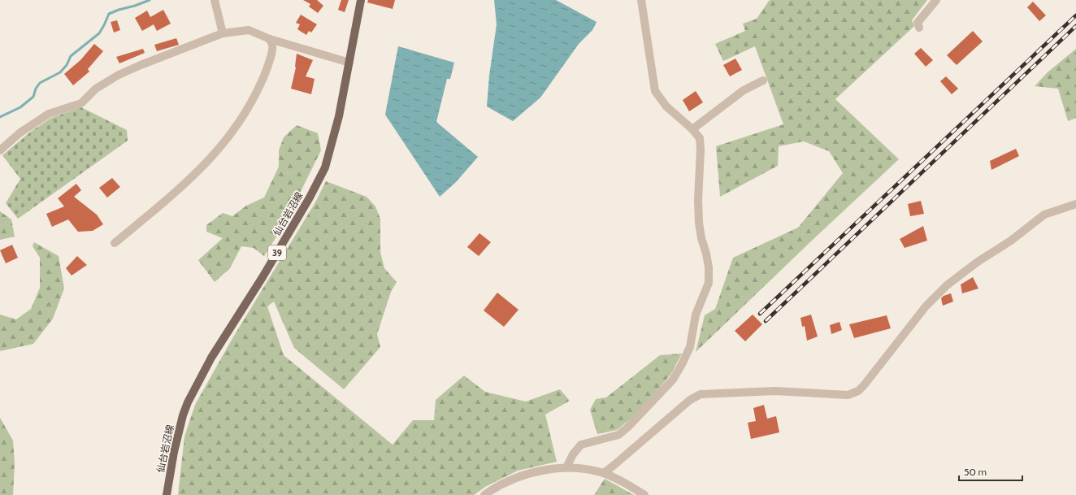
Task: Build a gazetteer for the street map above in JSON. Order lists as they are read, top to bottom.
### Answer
{
  "streets": {
    "main road": ["仙台岩沼線", "39"]
  },
  "scale_bar": "50 m"
}
